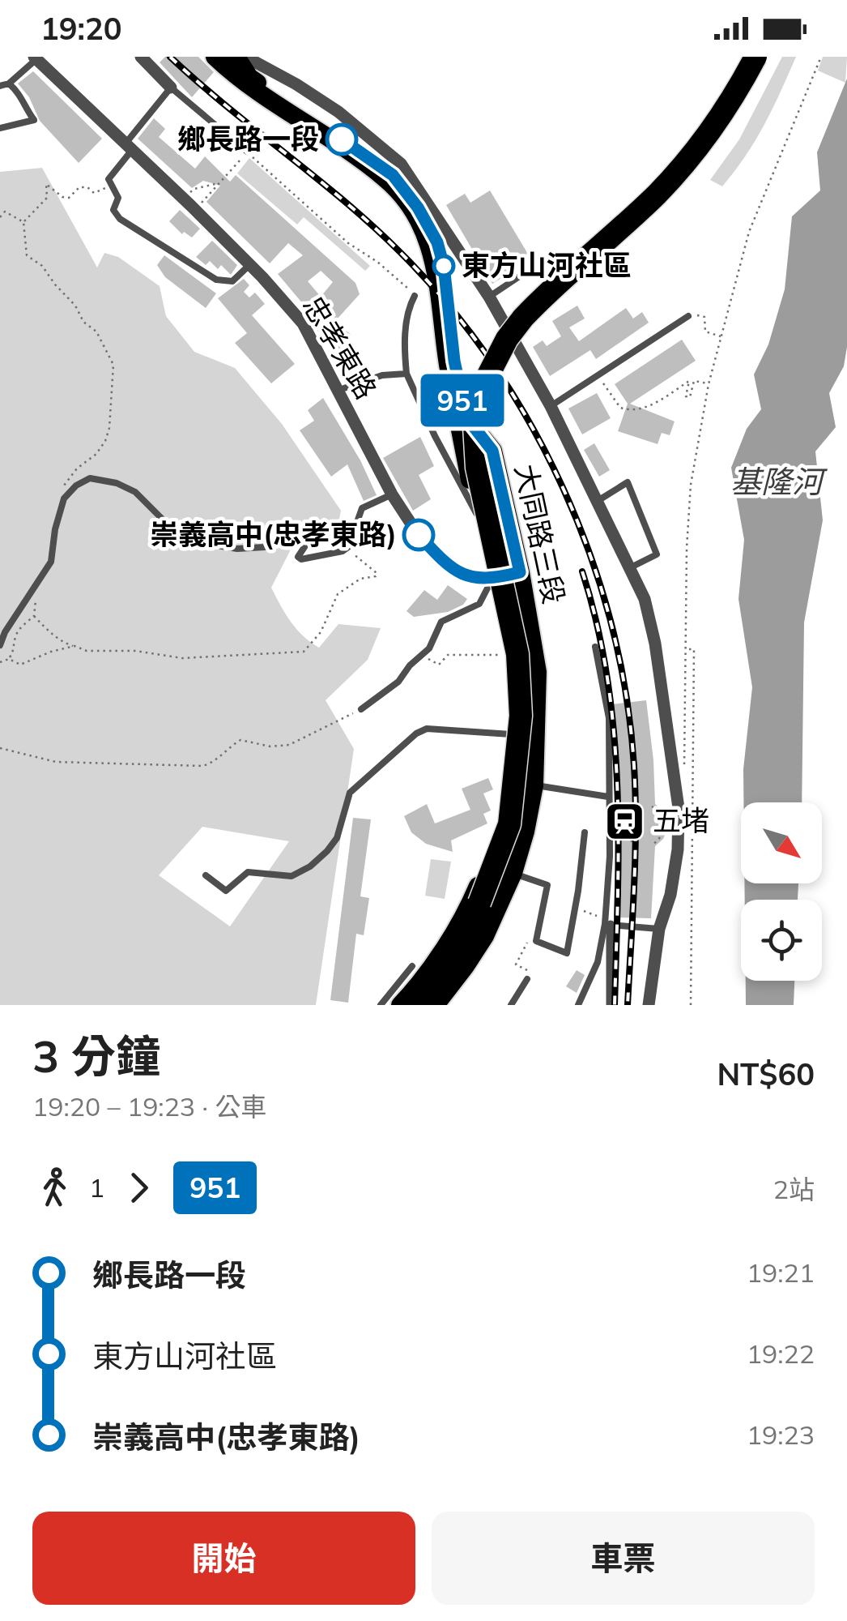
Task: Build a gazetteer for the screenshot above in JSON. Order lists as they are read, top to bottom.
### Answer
{
  "streets": {
    "main road": ["大同路三段"],
    "street": ["忠孝東路"]
  },
  "crossings": [
    ["忠孝東路", "大同路三段"]
  ],
  "water": ["基隆河"],
  "places": {
    "other": ["鄉長路一段", "東方山河社區", "崇義高中(忠孝東路)"],
    "station": ["五堵"]
  },
  "lines": ["bus line 951"],
  "north": "bottom right",
  "page": {
    "status": "19:20",
    "on_map": "951",
    "heading": ["3 分鐘", "19:20 – 19:23 · 公車", "NT$60"],
    "legs": ["1", "951", "2站"],
    "list": [
      {
        "name": "鄉長路一段",
        "value": "19:21"
      },
      {
        "name": "東方山河社區",
        "value": "19:22"
      },
      {
        "name": "崇義高中(忠孝東路)",
        "value": "19:23"
      }
    ],
    "buttons": ["開始", "車票"]
  }
}
